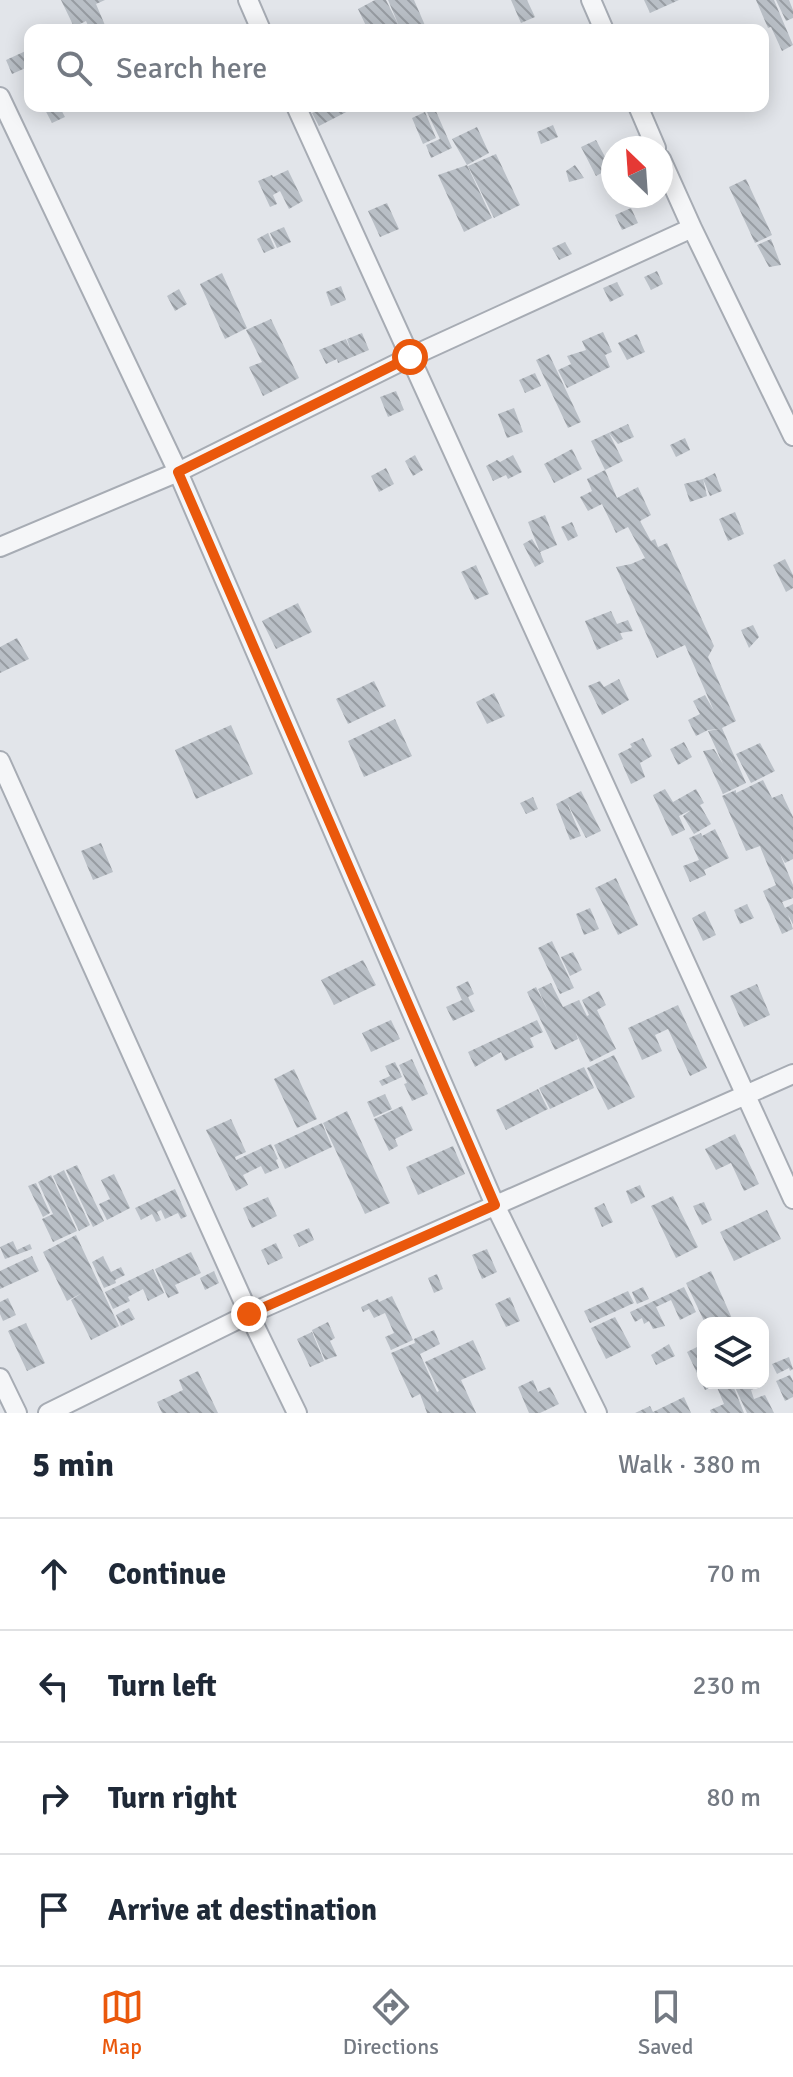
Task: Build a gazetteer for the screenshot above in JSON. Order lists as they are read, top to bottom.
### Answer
{
  "north": "top left",
  "page": {
    "search": "Search here",
    "heading": ["5 min", "Walk · 380 m"],
    "list": [
      ["Continue", "70 m"],
      ["Turn left", "230 m"],
      ["Turn right", "80 m"],
      "Arrive at destination"
    ],
    "nav": ["Map", "Directions", "Saved"]
  }
}
